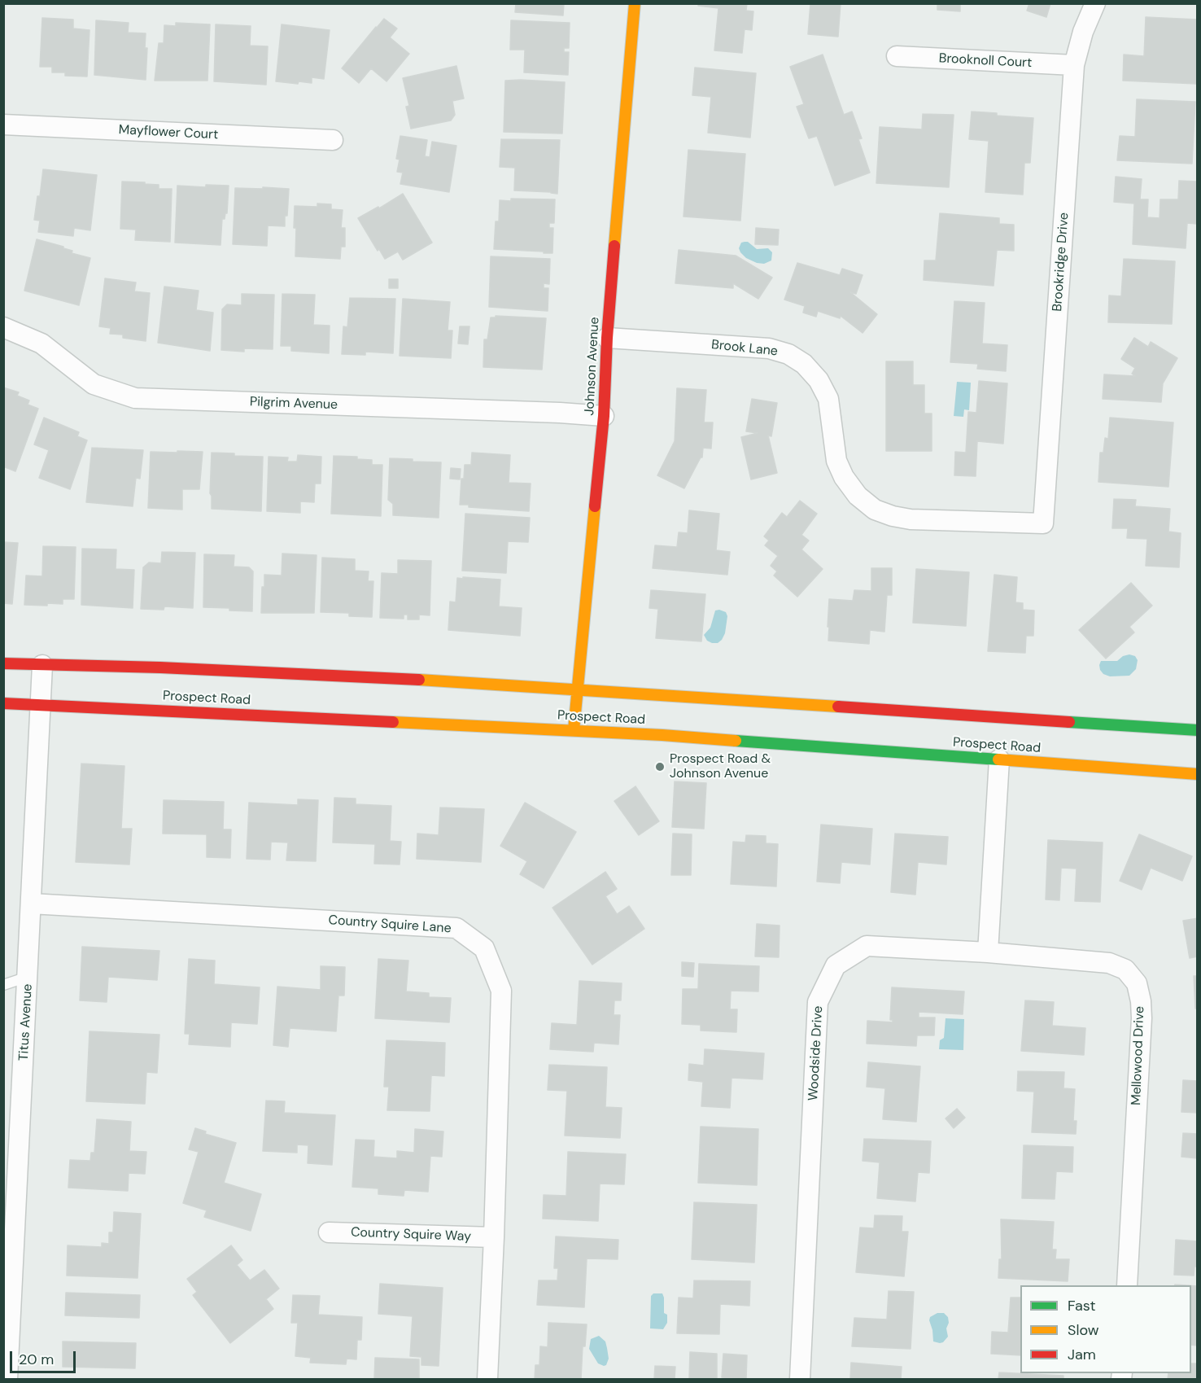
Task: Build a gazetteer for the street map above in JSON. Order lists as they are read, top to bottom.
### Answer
{
  "streets": {
    "main road": ["Johnson Avenue", "Prospect Road"],
    "street": [
      "Brooknoll Court",
      "Mayflower Court",
      "Brookridge Drive",
      "Brook Lane",
      "Pilgrim Avenue",
      "Country Squire Lane",
      "Titus Avenue",
      "Woodside Drive",
      "Mellowood Drive",
      "Country Squire Way"
    ]
  },
  "crossings": [
    ["Brooknoll Court", "Brookridge Drive"],
    ["Brookridge Drive", "Brook Lane"],
    ["Brook Lane", "Johnson Avenue"],
    ["Johnson Avenue", "Pilgrim Avenue"],
    ["Johnson Avenue", "Prospect Road"],
    ["Prospect Road", "Titus Avenue"],
    ["Country Squire Lane", "Titus Avenue"],
    ["Country Squire Lane", "Country Squire Way"],
    ["Woodside Drive", "Mellowood Drive"]
  ],
  "places": ["Prospect Road & Johnson Avenue"],
  "legend": ["Fast", "Slow", "Jam"],
  "scale_bar": "20 m"
}
